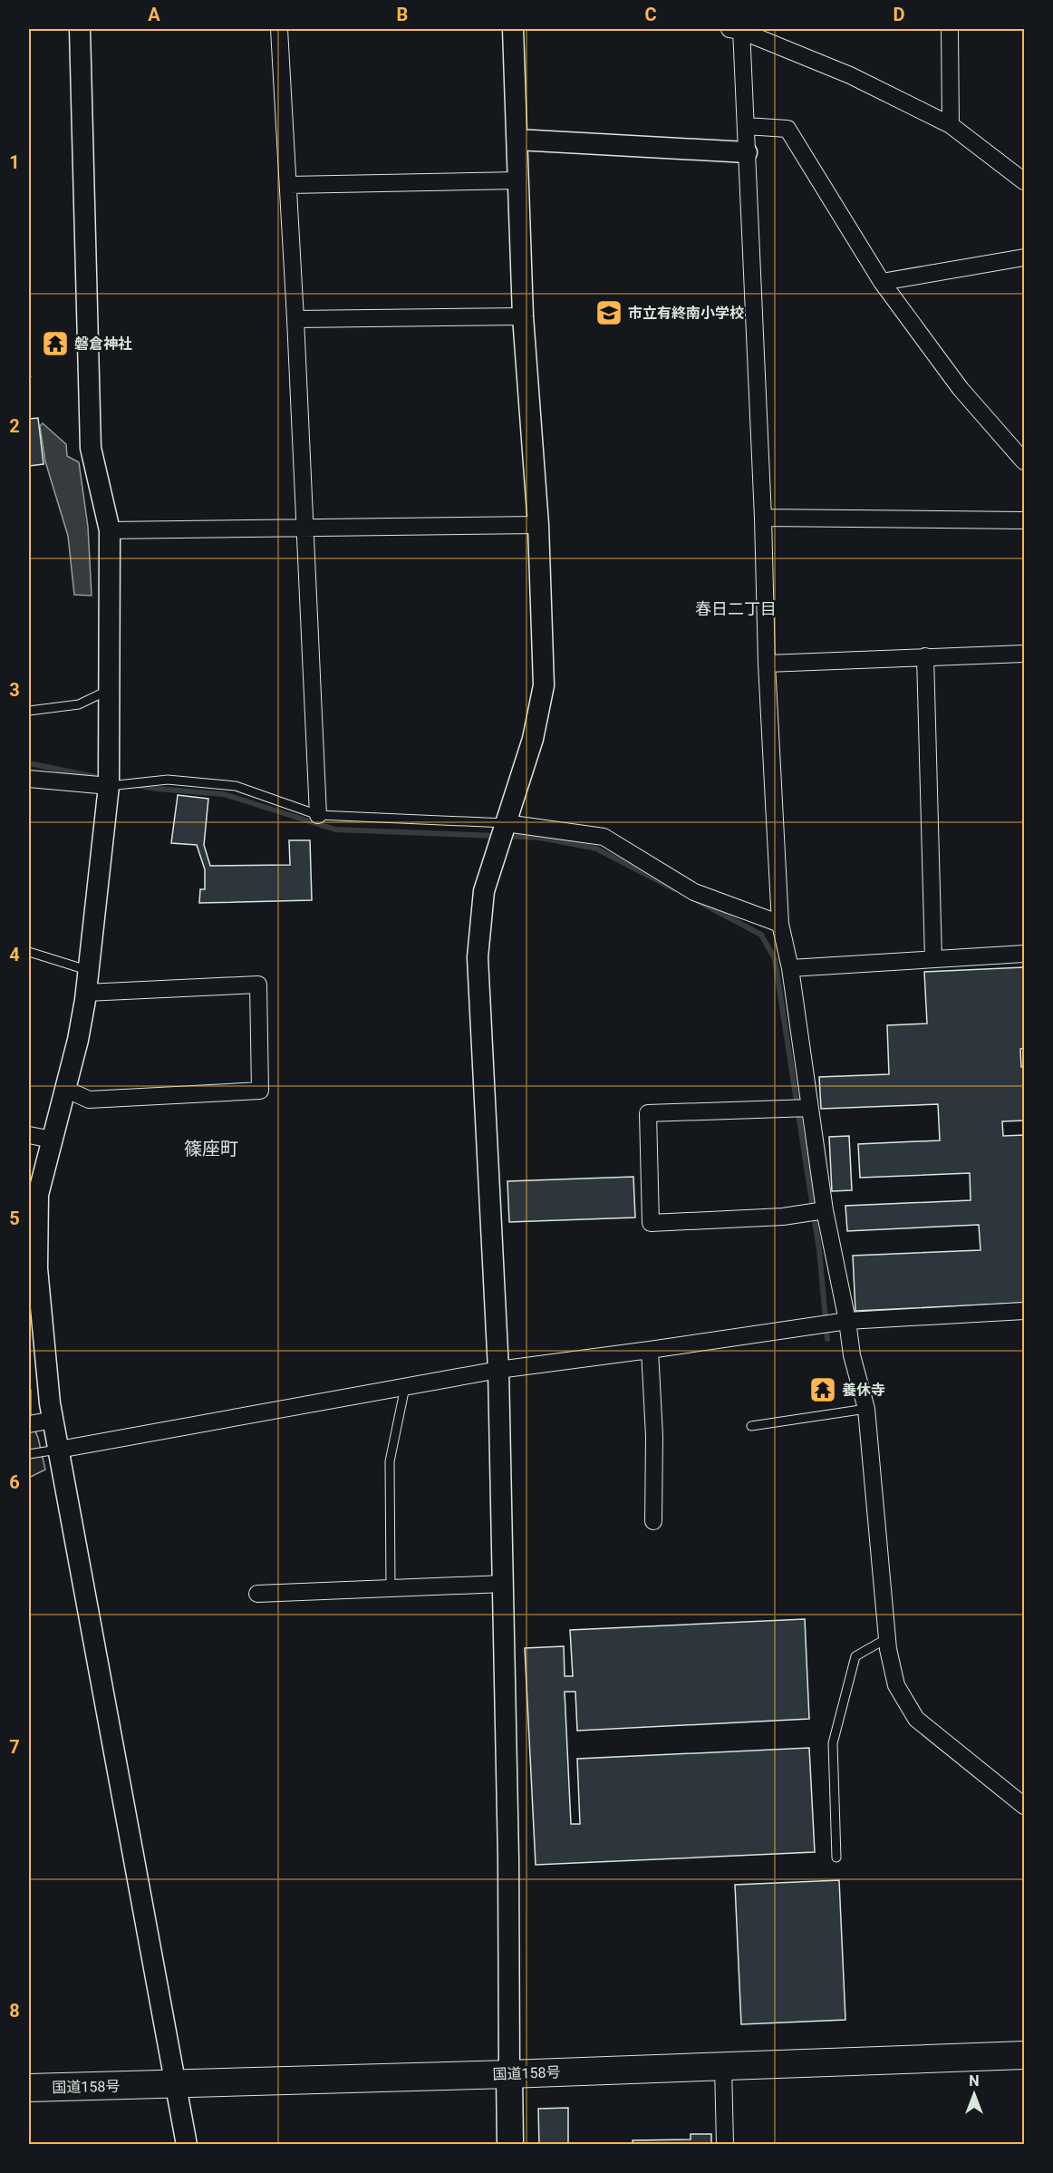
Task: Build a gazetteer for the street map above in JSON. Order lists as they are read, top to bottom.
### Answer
{
  "streets": {
    "highway": ["国道158号"]
  },
  "districts": ["春日二丁目", "篠座町"],
  "places": {
    "school or university": ["市立有終南小学校"],
    "temple": ["磐倉神社", "養休寺"]
  },
  "north": "top",
  "grid": {
    "columns": [
      "A",
      "B",
      "C",
      "D"
    ],
    "rows": [
      "1",
      "2",
      "3",
      "4",
      "5",
      "6",
      "7",
      "8"
    ]
  }
}
